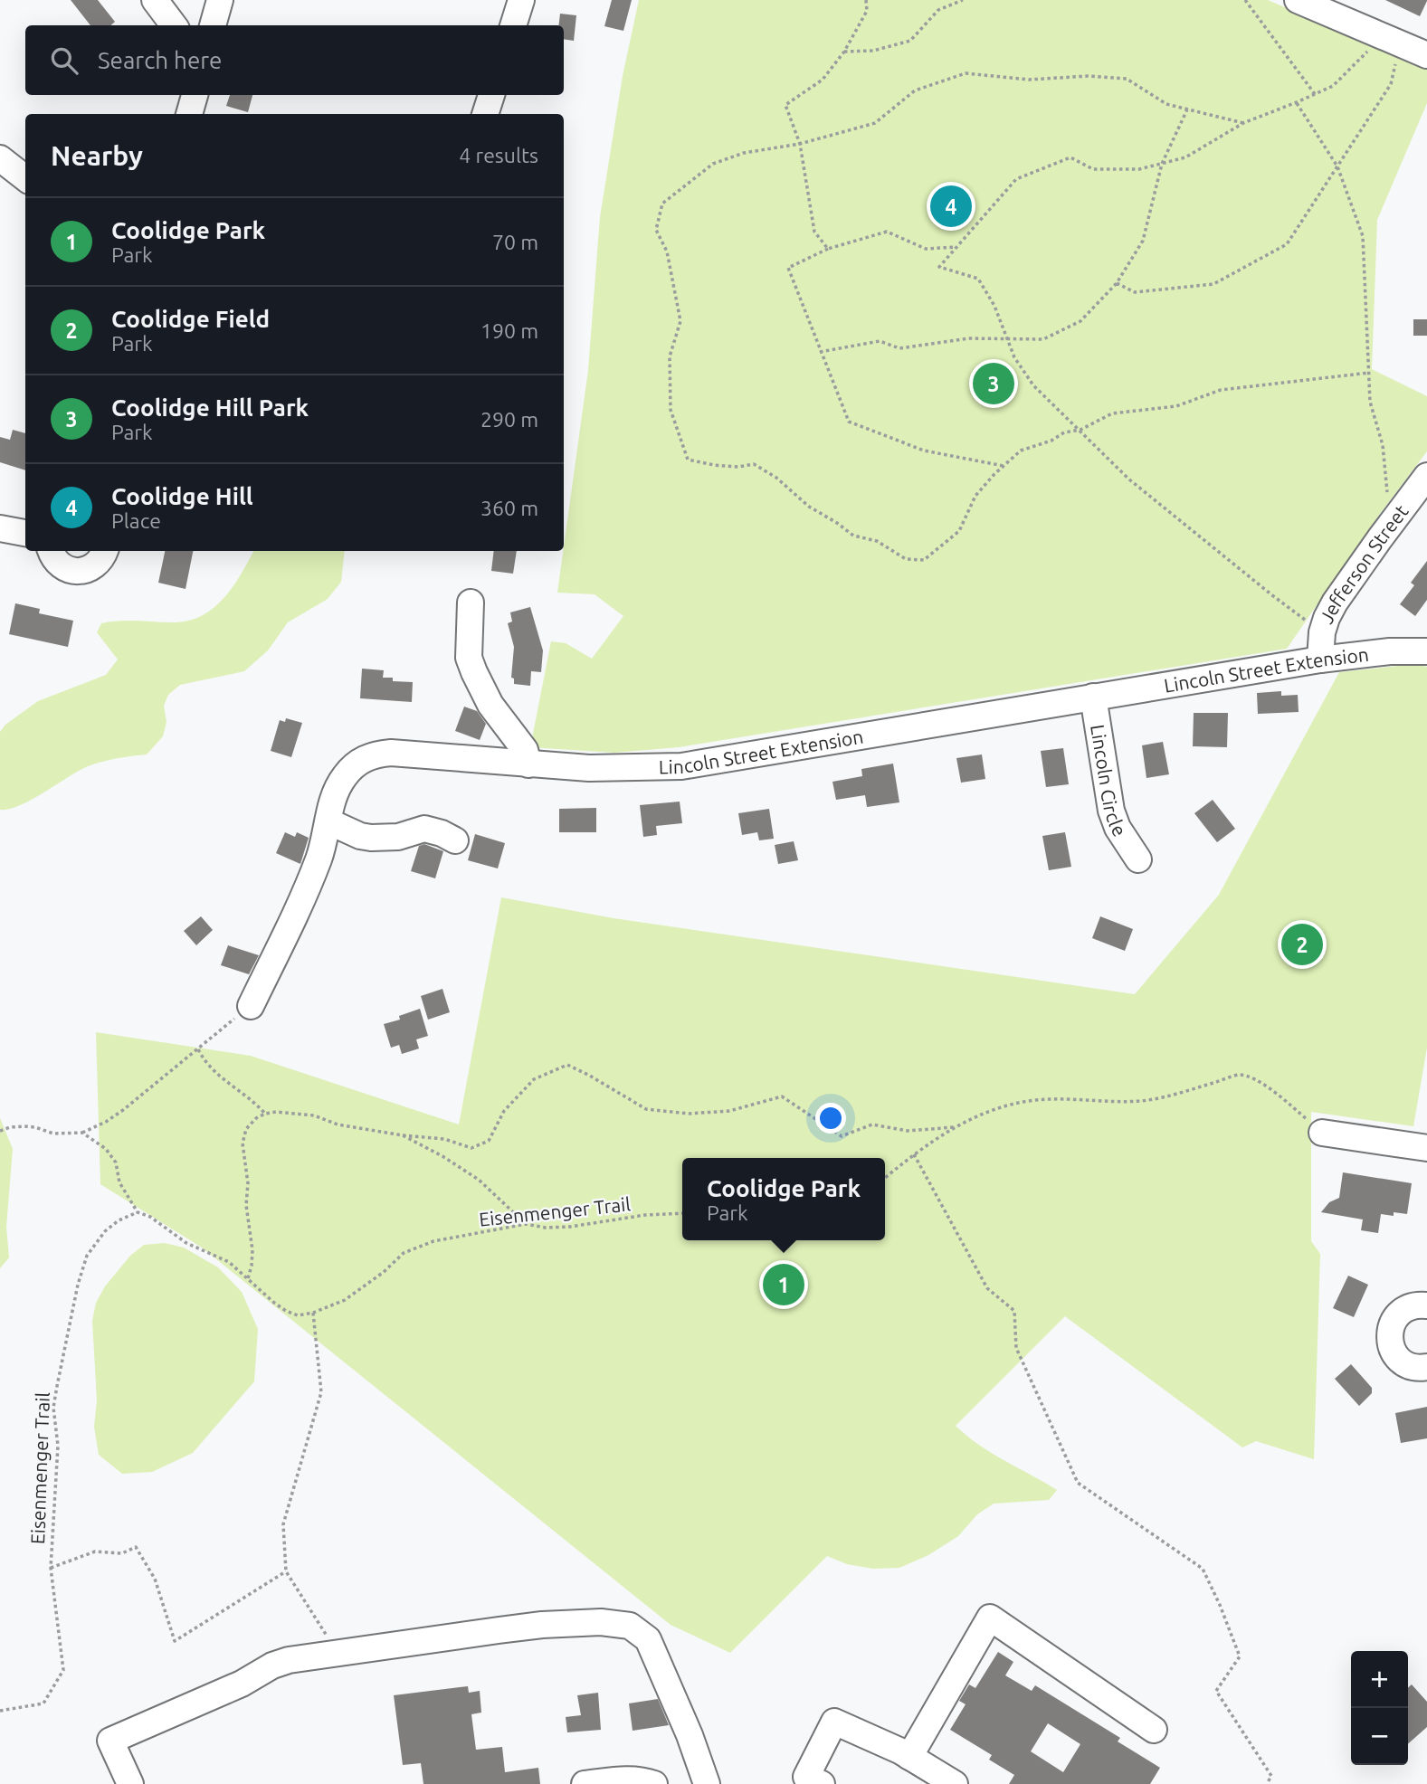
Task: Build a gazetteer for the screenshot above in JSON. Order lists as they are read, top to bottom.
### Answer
{
  "streets": {
    "street": ["Jefferson Street", "Lincoln Street Extension", "Lincoln Circle"],
    "path": ["Eisenmenger Trail"]
  },
  "crossings": [
    ["Jefferson Street", "Lincoln Street Extension"],
    ["Lincoln Street Extension", "Lincoln Circle"]
  ],
  "page": {
    "search": "Search here",
    "heading": ["Nearby", "4 results"],
    "pins": [
      "4",
      "3",
      "2",
      "1"
    ],
    "list": [
      {
        "mark": "1",
        "name": "Coolidge Park",
        "note": "Park",
        "value": "70 m"
      },
      {
        "mark": "2",
        "name": "Coolidge Field",
        "note": "Park",
        "value": "190 m"
      },
      {
        "mark": "3",
        "name": "Coolidge Hill Park",
        "note": "Park",
        "value": "290 m"
      },
      {
        "mark": "4",
        "name": "Coolidge Hill",
        "note": "Place",
        "value": "360 m"
      }
    ],
    "popup": ["Coolidge Park", "Park"],
    "map_buttons": ["+", "−"]
  }
}
